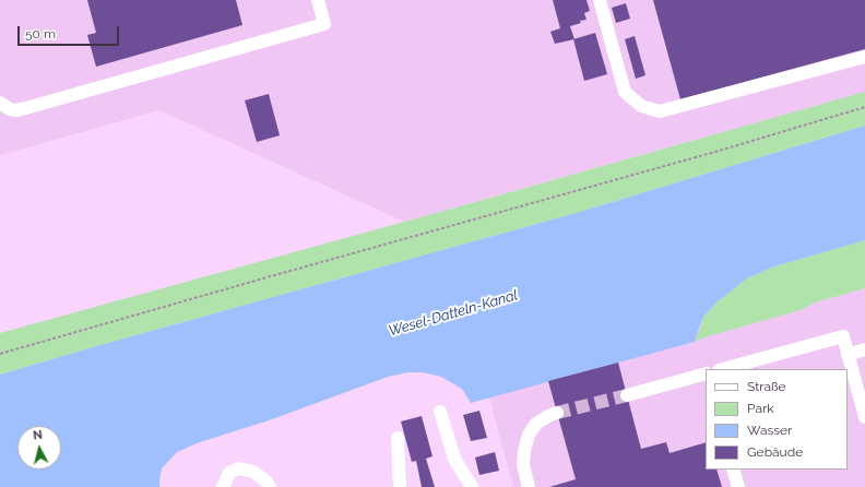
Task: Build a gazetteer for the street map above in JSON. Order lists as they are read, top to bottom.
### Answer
{
  "water": ["Wesel-Datteln-Kanal"],
  "legend": [
    "Straße",
    "Park",
    "Wasser",
    "Gebäude"
  ],
  "scale_bar": "50 m",
  "north": "top"
}
